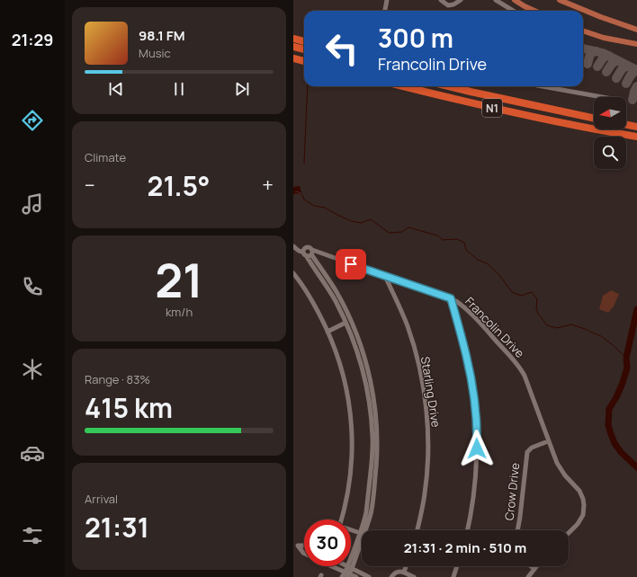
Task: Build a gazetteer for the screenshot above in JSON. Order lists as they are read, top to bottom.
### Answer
{
  "streets": {
    "highway": ["N1"],
    "street": ["Francolin Drive", "Starling Drive", "Crow Drive"]
  },
  "crossings": [
    ["Francolin Drive", "Starling Drive"],
    ["Francolin Drive", "Crow Drive"]
  ],
  "north": "left",
  "page": {
    "tabs": "21:29",
    "turn": ["300 m", "Francolin Drive"],
    "song": ["98.1 FM", "Music"],
    "tile": [
      "Climate",
      ["21", "km/h"],
      ["Range · 83%", "415 km"],
      ["Arrival", "21:31"]
    ],
    "heat": ["−", "21.5°", "+"],
    "limit": "30",
    "trip": "21:31 · 2 min · 510 m"
  }
}
